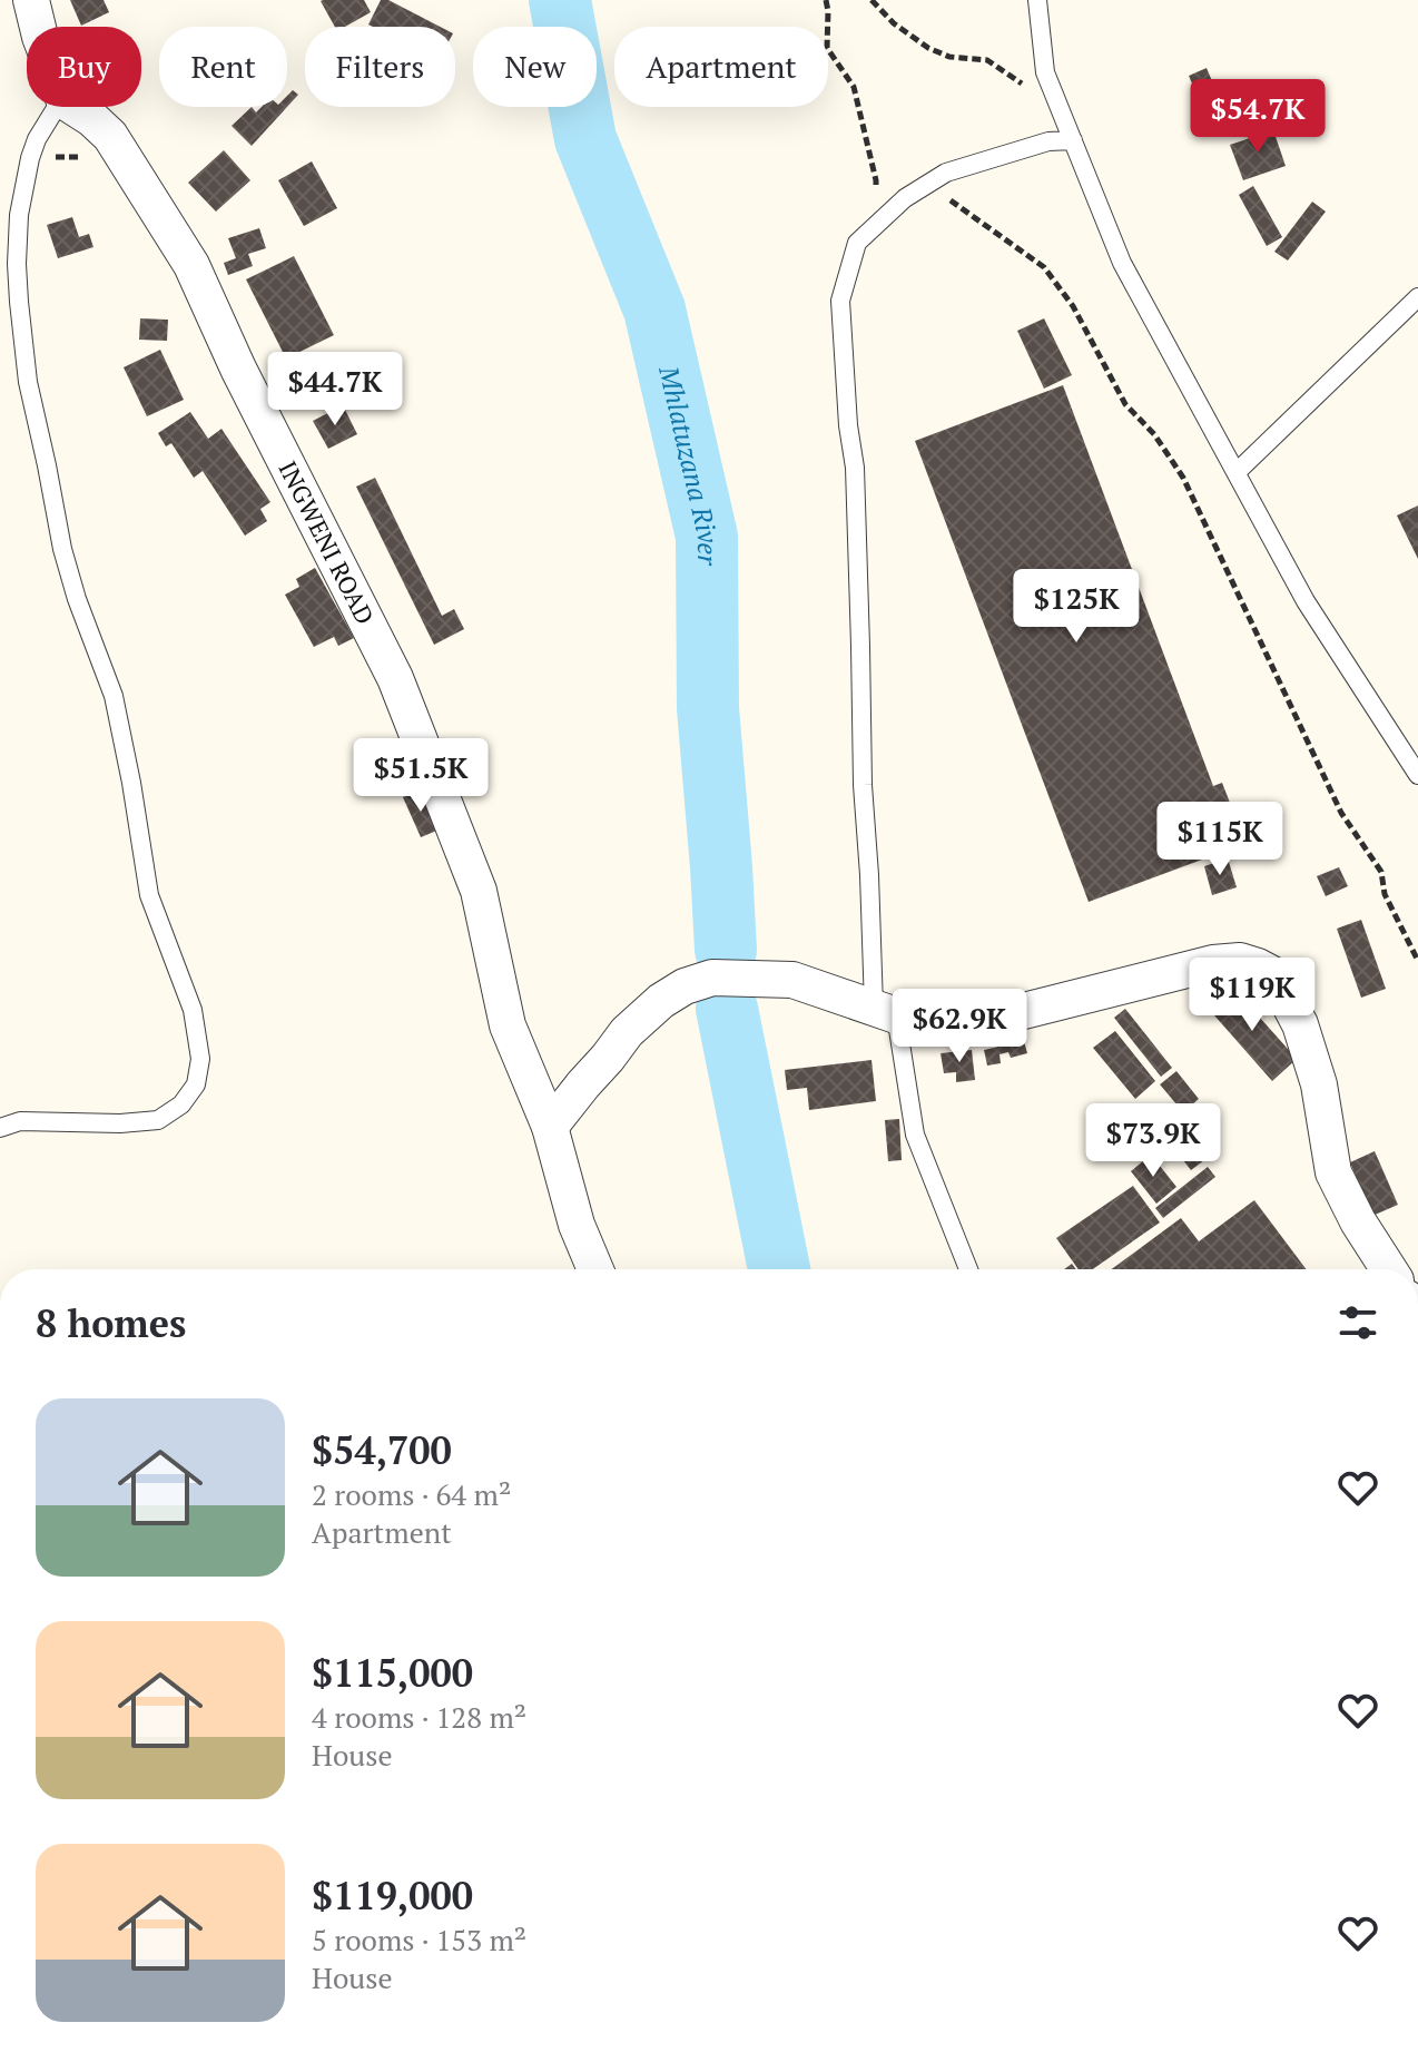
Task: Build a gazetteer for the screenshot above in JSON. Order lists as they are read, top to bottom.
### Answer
{
  "streets": {
    "street": ["INGWENI ROAD"]
  },
  "water": ["Mhlatuzana River"],
  "page": {
    "chip": [
      "Buy",
      "Rent",
      "Filters",
      "New",
      "Apartment"
    ],
    "price": [
      "$54.7K",
      "$44.7K",
      "$125K",
      "$51.5K",
      "$115K",
      "$119K",
      "$62.9K",
      "$73.9K"
    ],
    "heading": "8 homes",
    "list": [
      {
        "name": "$54,700",
        "note": "2 rooms · 64 m² · Apartment"
      },
      {
        "name": "$115,000",
        "note": "4 rooms · 128 m² · House"
      },
      {
        "name": "$119,000",
        "note": "5 rooms · 153 m² · House"
      }
    ]
  }
}
